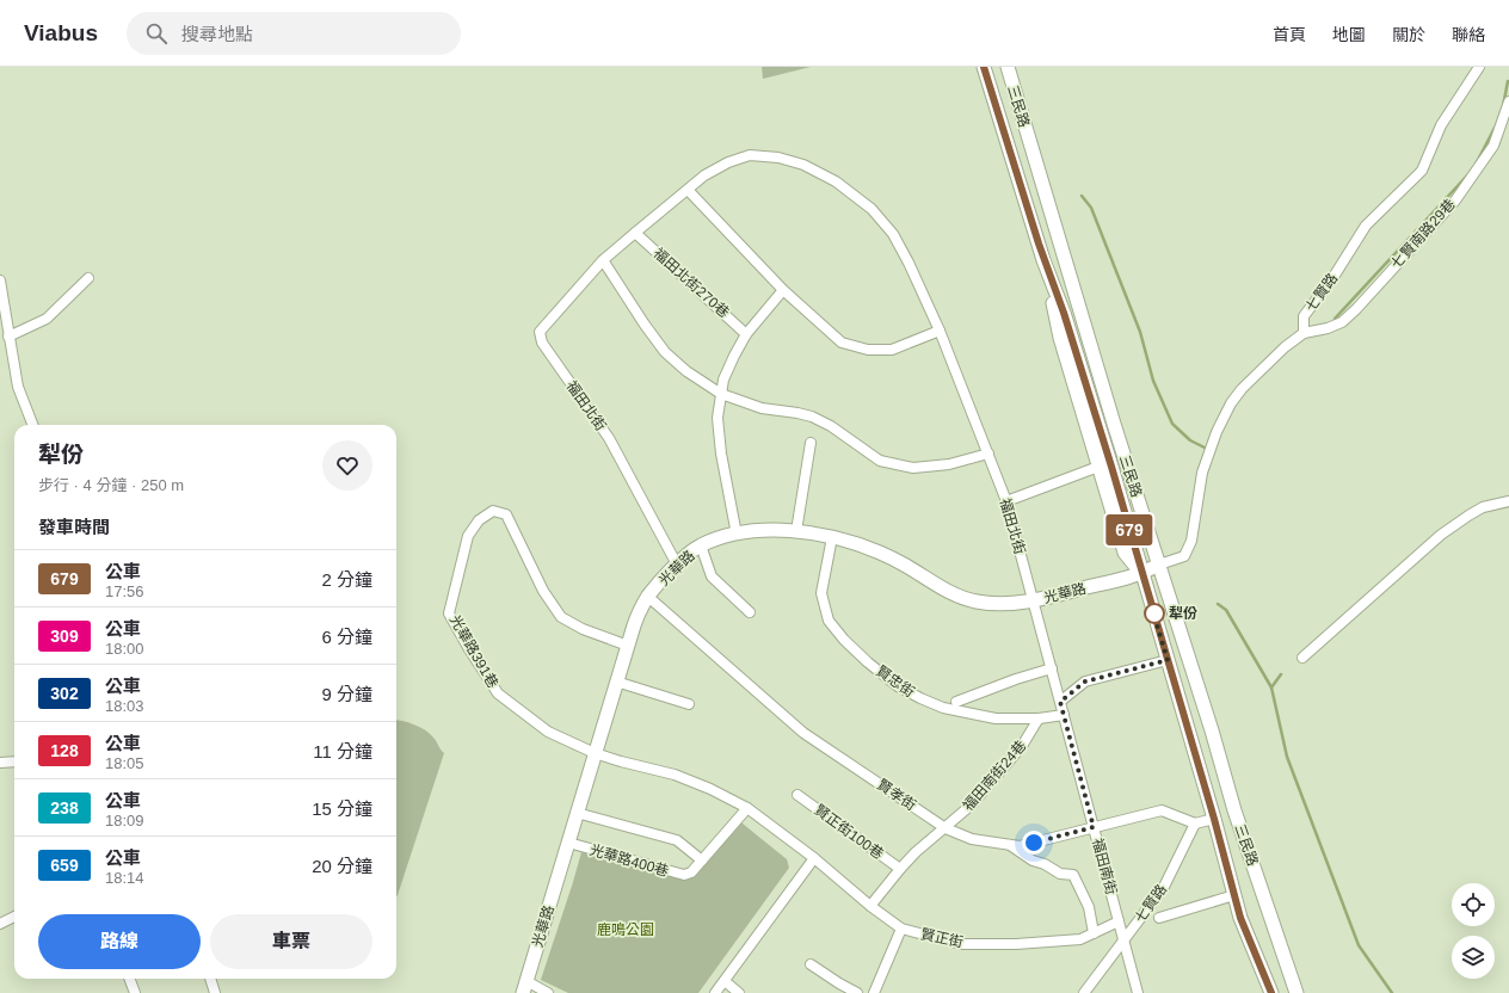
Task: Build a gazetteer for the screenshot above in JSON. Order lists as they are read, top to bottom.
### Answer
{
  "streets": {
    "street": [
      "三民路",
      "七賢南路29巷",
      "福田北街270巷",
      "七賢路",
      "福田北街",
      "光華路",
      "光華路391巷",
      "賢忠街",
      "福田南街24巷",
      "賢孝街",
      "賢正街100巷",
      "光華路400巷",
      "福田南街",
      "賢正街"
    ]
  },
  "crossings": [
    ["三民路", "光華路"],
    ["七賢南路29巷", "七賢路"],
    ["福田北街270巷", "福田北街"],
    ["七賢路", "賢孝街"],
    ["七賢路", "福田南街"],
    ["福田北街", "光華路"],
    ["福田北街", "福田南街"],
    ["光華路", "光華路391巷"],
    ["光華路", "賢忠街"],
    ["光華路", "賢孝街"],
    ["光華路", "光華路400巷"],
    ["光華路", "福田南街"],
    ["光華路", "賢正街"],
    ["光華路391巷", "賢正街"],
    ["賢忠街", "福田南街24巷"],
    ["賢忠街", "福田南街"],
    ["福田南街24巷", "賢孝街"],
    ["賢孝街", "福田南街"],
    ["光華路400巷", "賢正街"],
    ["福田南街", "賢正街"]
  ],
  "parks": ["鹿鳴公園"],
  "places": ["犁份"],
  "lines": ["bus line 679"],
  "page": {
    "header": "Viabus",
    "search": "搜尋地點",
    "nav": [
      "首頁",
      "地圖",
      "關於",
      "聯絡"
    ],
    "on_map": "679",
    "heading": [
      ["犁份", "步行 · 4 分鐘 · 250 m"],
      "發車時間"
    ],
    "list": [
      {
        "mark": "679",
        "name": "公車",
        "note": "17:56",
        "value": "2 分鐘"
      },
      {
        "mark": "309",
        "name": "公車",
        "note": "18:00",
        "value": "6 分鐘"
      },
      {
        "mark": "302",
        "name": "公車",
        "note": "18:03",
        "value": "9 分鐘"
      },
      {
        "mark": "128",
        "name": "公車",
        "note": "18:05",
        "value": "11 分鐘"
      },
      {
        "mark": "238",
        "name": "公車",
        "note": "18:09",
        "value": "15 分鐘"
      },
      {
        "mark": "659",
        "name": "公車",
        "note": "18:14",
        "value": "20 分鐘"
      }
    ],
    "buttons": ["路線", "車票"]
  }
}
